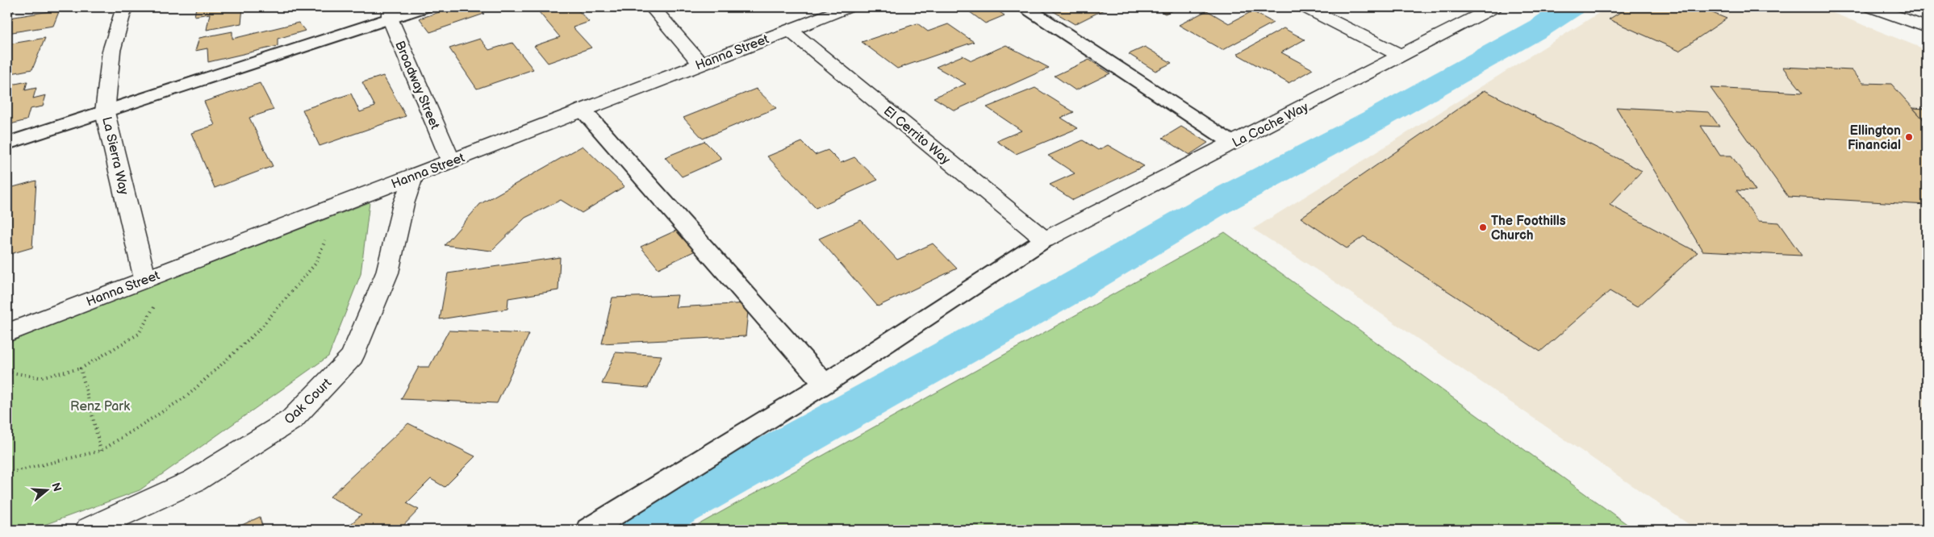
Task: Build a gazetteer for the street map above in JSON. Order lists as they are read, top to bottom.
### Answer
{
  "streets": {
    "street": [
      "Hanna Street",
      "Broadway Street",
      "La Coche Way",
      "El Cerrito Way",
      "La Sierra Way",
      "Oak Court"
    ]
  },
  "crossings": [
    ["Hanna Street", "Broadway Street"],
    ["Hanna Street", "El Cerrito Way"],
    ["Hanna Street", "La Sierra Way"],
    ["Hanna Street", "Oak Court"],
    ["La Coche Way", "El Cerrito Way"]
  ],
  "parks": ["Renz Park"],
  "places": ["Ellington Financial", "The Foothills Church"],
  "north": "right"
}
